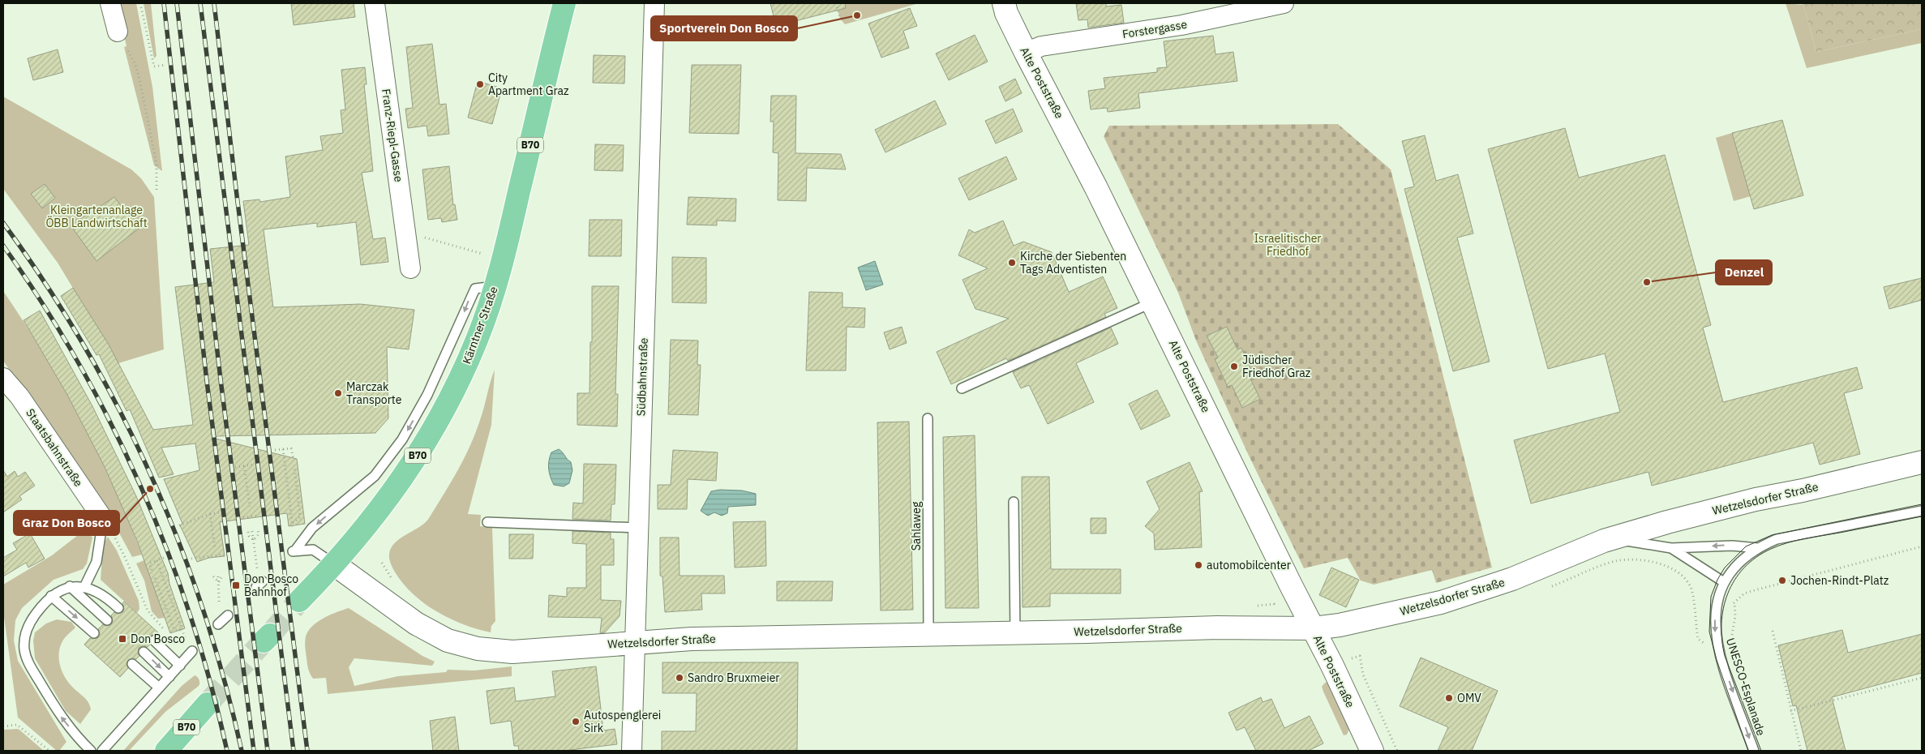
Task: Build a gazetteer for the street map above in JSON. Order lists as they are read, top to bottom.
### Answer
{
  "streets": {
    "main road": [
      "Alte Poststraße",
      "B70",
      "Kärntner Straße",
      "Wetzelsdorfer Straße"
    ],
    "street": [
      "Forstergasse",
      "Franz-Riepl-Gasse",
      "Südbahnstraße",
      "Staatsbahnstraße"
    ],
    "lane": ["Sahlaweg", "UNESCO-Esplanade"]
  },
  "crossings": [
    ["Forstergasse", "Alte Poststraße"],
    ["Alte Poststraße", "Wetzelsdorfer Straße"],
    ["Kärntner Straße", "Wetzelsdorfer Straße"],
    ["Südbahnstraße", "Wetzelsdorfer Straße"],
    ["Wetzelsdorfer Straße", "Sahlaweg"]
  ],
  "one_way": ["UNESCO-Esplanade"],
  "parks": ["Kleingartenanlage ÖBB Landwirtschaft", "Israelitischer Friedhof"],
  "places": {
    "other": [
      "Sportverein Don Bosco",
      "City Apartment Graz",
      "Kirche der Siebenten Tags Adventisten",
      "Denzel",
      "Jüdischer Friedhof Graz",
      "Marczak Transporte",
      "Graz Don Bosco",
      "automobilcenter",
      "Jochen-Rindt-Platz",
      "Sandro Bruxmeier",
      "OMV",
      "Autospenglerei Sirk"
    ],
    "transit": ["Don Bosco Bahnhof", "Don Bosco"]
  }
}
